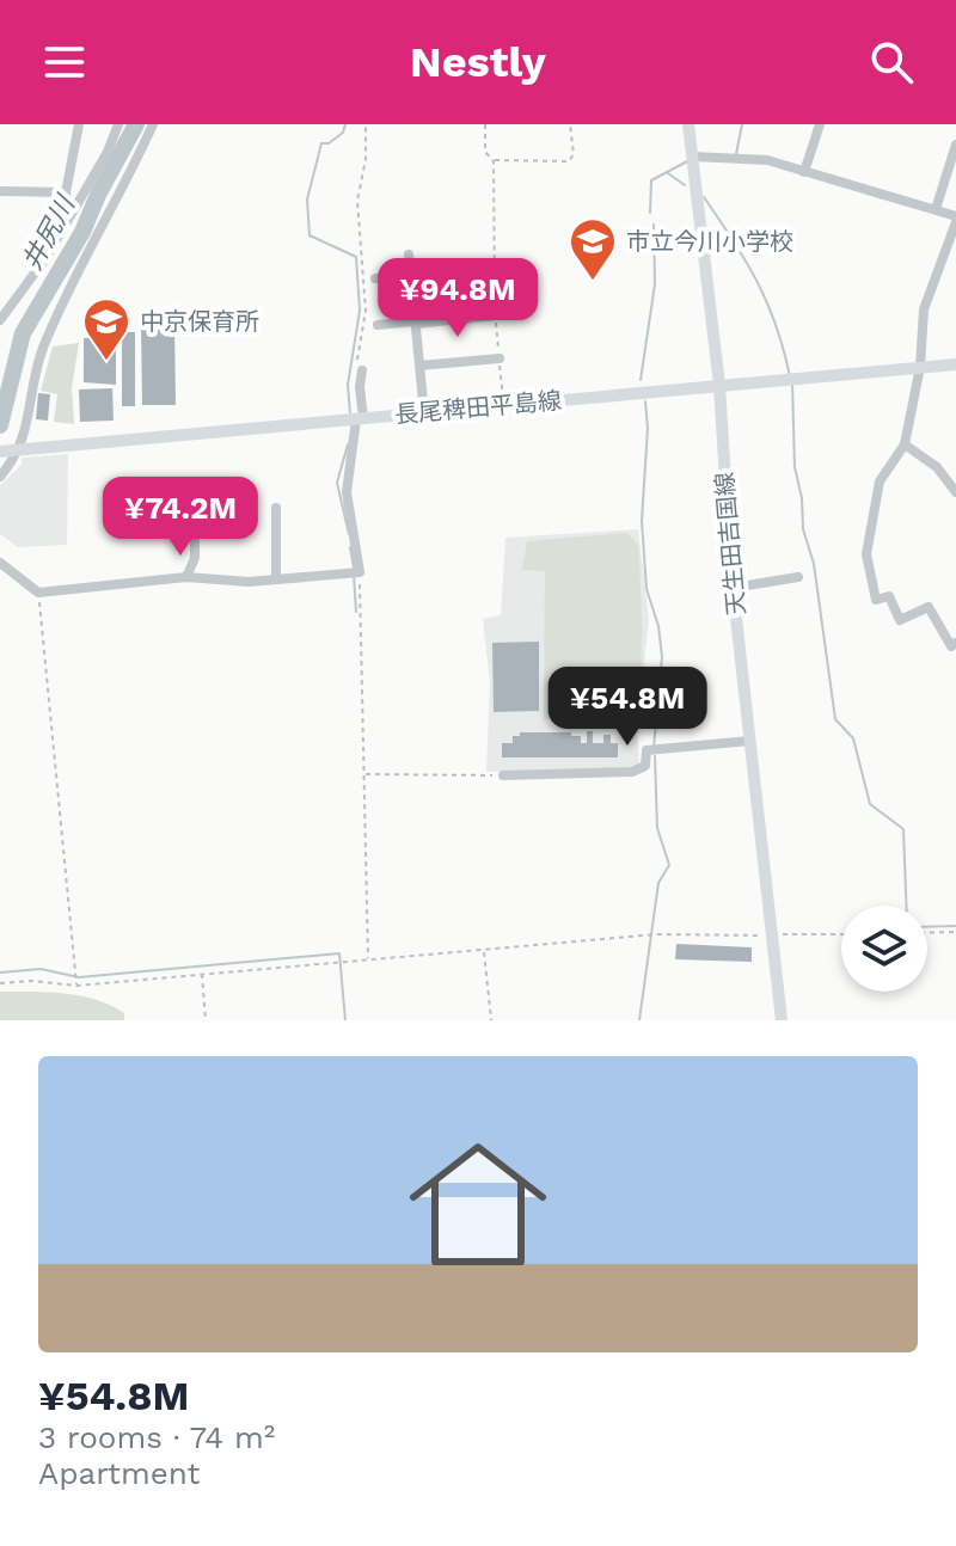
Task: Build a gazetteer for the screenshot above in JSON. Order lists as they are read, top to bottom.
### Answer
{
  "streets": {
    "main road": ["長尾稗田平島線", "天生田吉国線"]
  },
  "crossings": [
    ["長尾稗田平島線", "天生田吉国線"]
  ],
  "water": ["井尻川"],
  "places": {
    "school or university": ["市立今川小学校", "中京保育所"]
  },
  "page": {
    "header": "Nestly",
    "price": ["¥94.8M", "¥74.2M", "¥54.8M"],
    "list": [
      {
        "name": "¥54.8M",
        "note": "3 rooms · 74 m² · Apartment"
      }
    ]
  }
}
